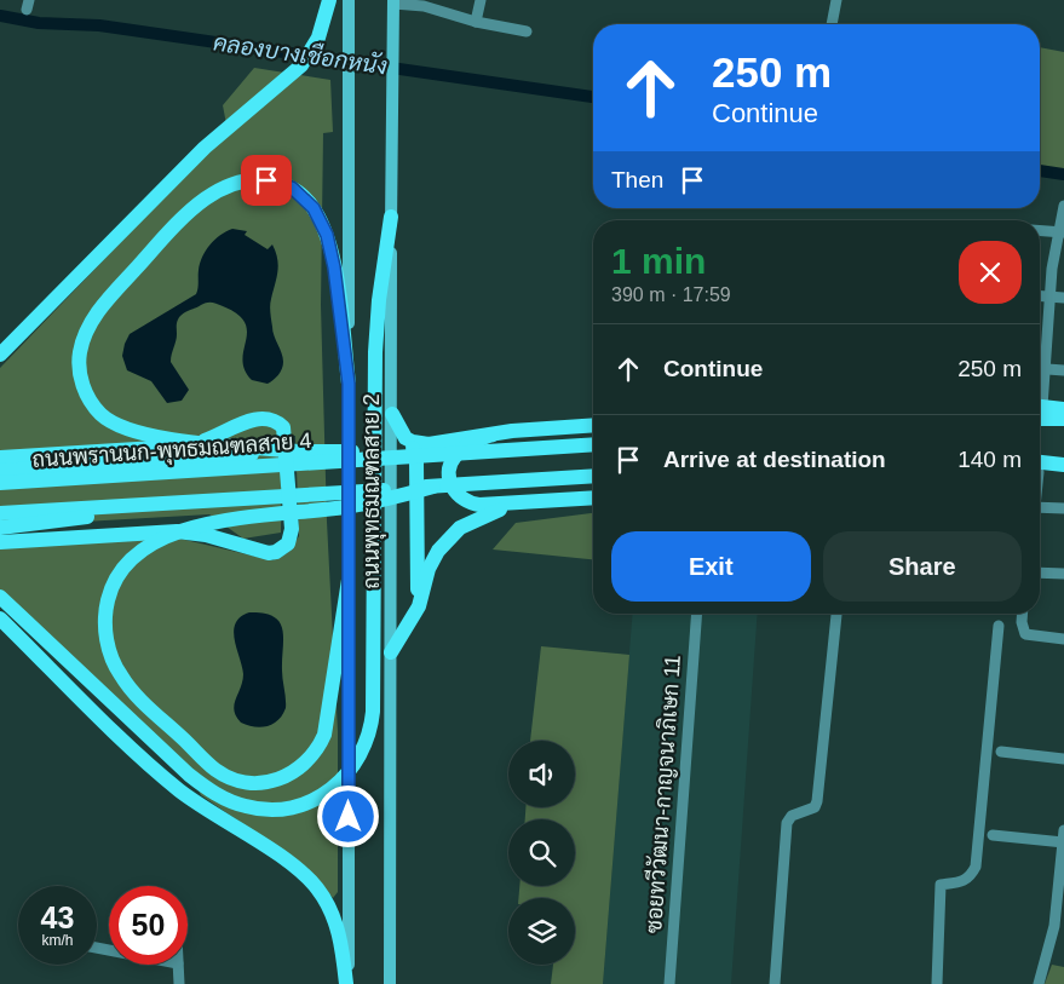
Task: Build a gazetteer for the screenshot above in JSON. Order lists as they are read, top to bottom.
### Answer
{
  "streets": {
    "main road": ["ถนนพรานนก-พุทธมณฑลสาย 4", "ถนนพุทธมณฑลสาย 2"],
    "street": ["ซอยทวีวัฒนา-กาญจนาภิเษก 11"]
  },
  "water": ["คลองบางเชือกหนัง"],
  "page": {
    "turn": ["250 m", "Continue"],
    "then": "Then",
    "heading": ["1 min", "390 m · 17:59"],
    "list": [
      {
        "name": "Continue",
        "value": "250 m"
      },
      {
        "name": "Arrive at destination",
        "value": "140 m"
      }
    ],
    "buttons": ["Exit", "Share"],
    "speed": "43 km/h",
    "limit": "50"
  }
}
